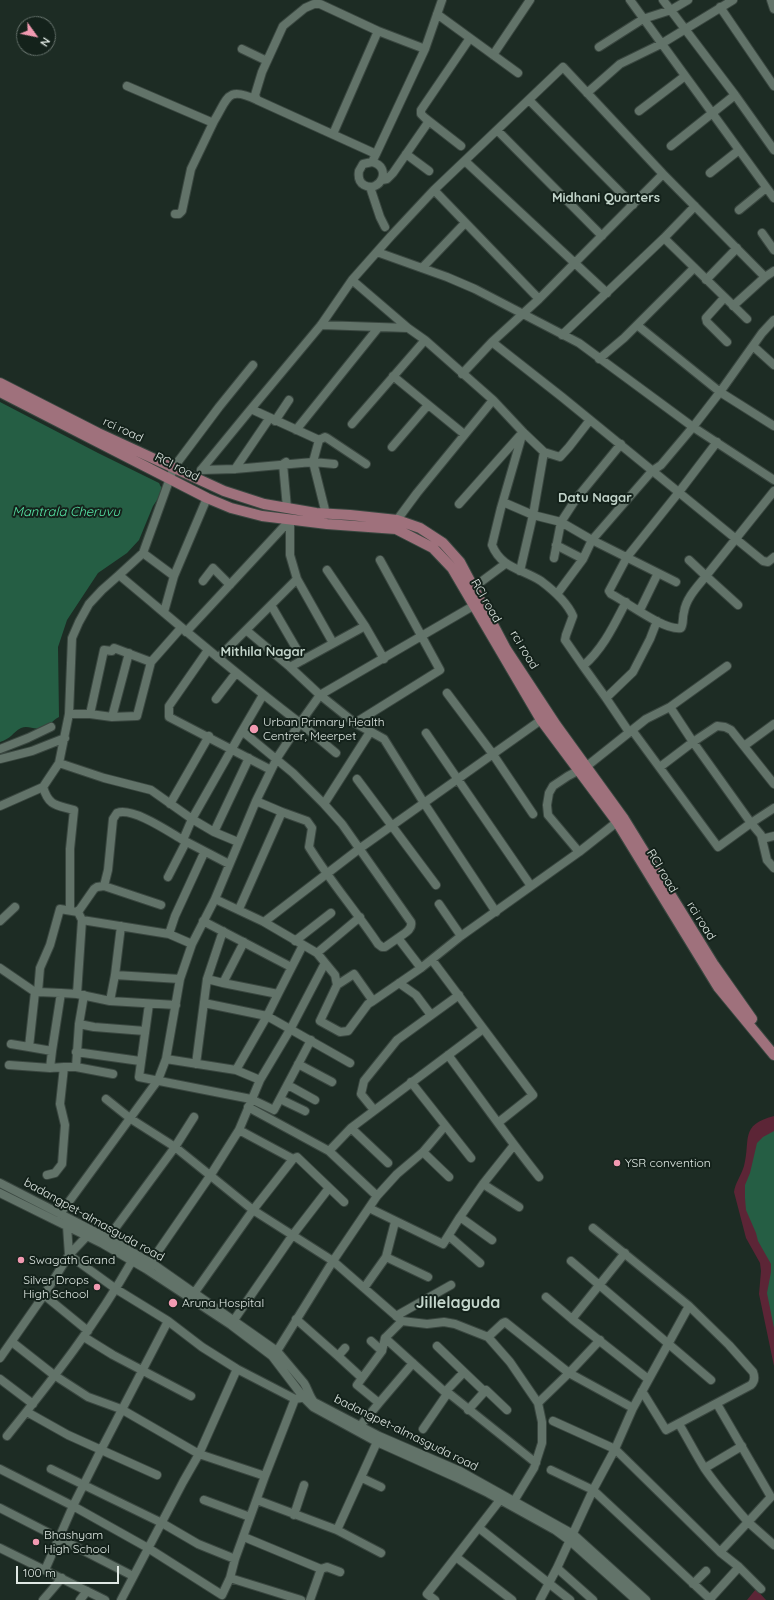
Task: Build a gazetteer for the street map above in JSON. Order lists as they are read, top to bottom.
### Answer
{
  "streets": {
    "main road": ["rci road", "RCI road"],
    "street": ["badangpet-almasguda road"]
  },
  "crossings": [
    ["rci road", "RCI road"]
  ],
  "districts": [
    "Midhani Quarters",
    "Datu Nagar",
    "Mithila Nagar",
    "Jillelaguda"
  ],
  "water": ["Mantrala Cheruvu"],
  "places": [
    "Urban Primary Health Centrer, Meerpet",
    "YSR convention",
    "Swagath Grand",
    "Silver Drops High School",
    "Aruna Hospital",
    "Bhashyam High School"
  ],
  "scale_bar": "100 m",
  "north": "bottom right"
}
